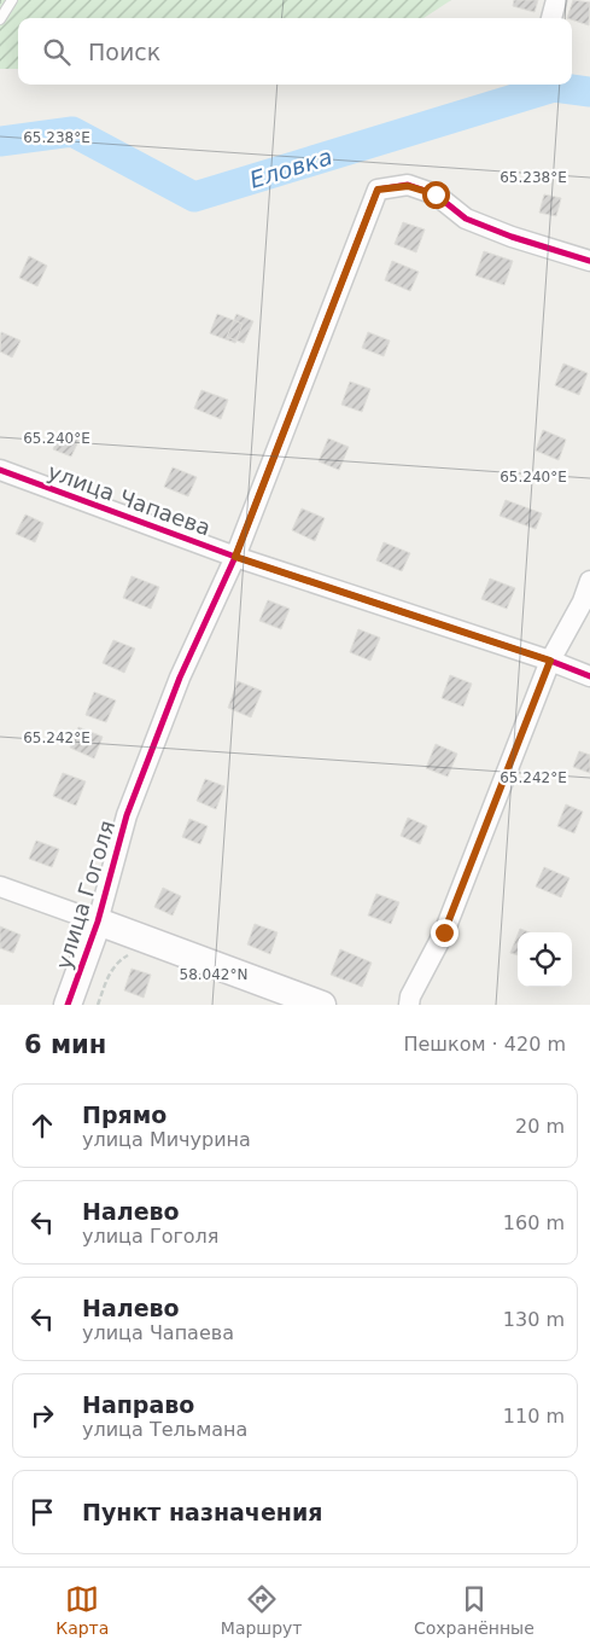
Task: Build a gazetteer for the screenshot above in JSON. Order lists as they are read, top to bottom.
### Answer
{
  "streets": {
    "street": ["улица Чапаева", "улица Гоголя"]
  },
  "crossings": [
    ["улица Чапаева", "улица Гоголя"]
  ],
  "water": ["Еловка"],
  "page": {
    "search": "Поиск",
    "heading": ["6 мин", "Пешком · 420 m"],
    "list": [
      ["Прямо", "улица Мичурина", "20 m"],
      ["Налево", "улица Гоголя", "160 m"],
      ["Налево", "улица Чапаева", "130 m"],
      ["Направо", "улица Тельмана", "110 m"],
      "Пункт назначения"
    ],
    "nav": ["Карта", "Маршрут", "Сохранённые"]
  },
  "coordinates": [
    "65.238°E",
    "65.240°E",
    "65.242°E",
    "58.042°N"
  ]
}
